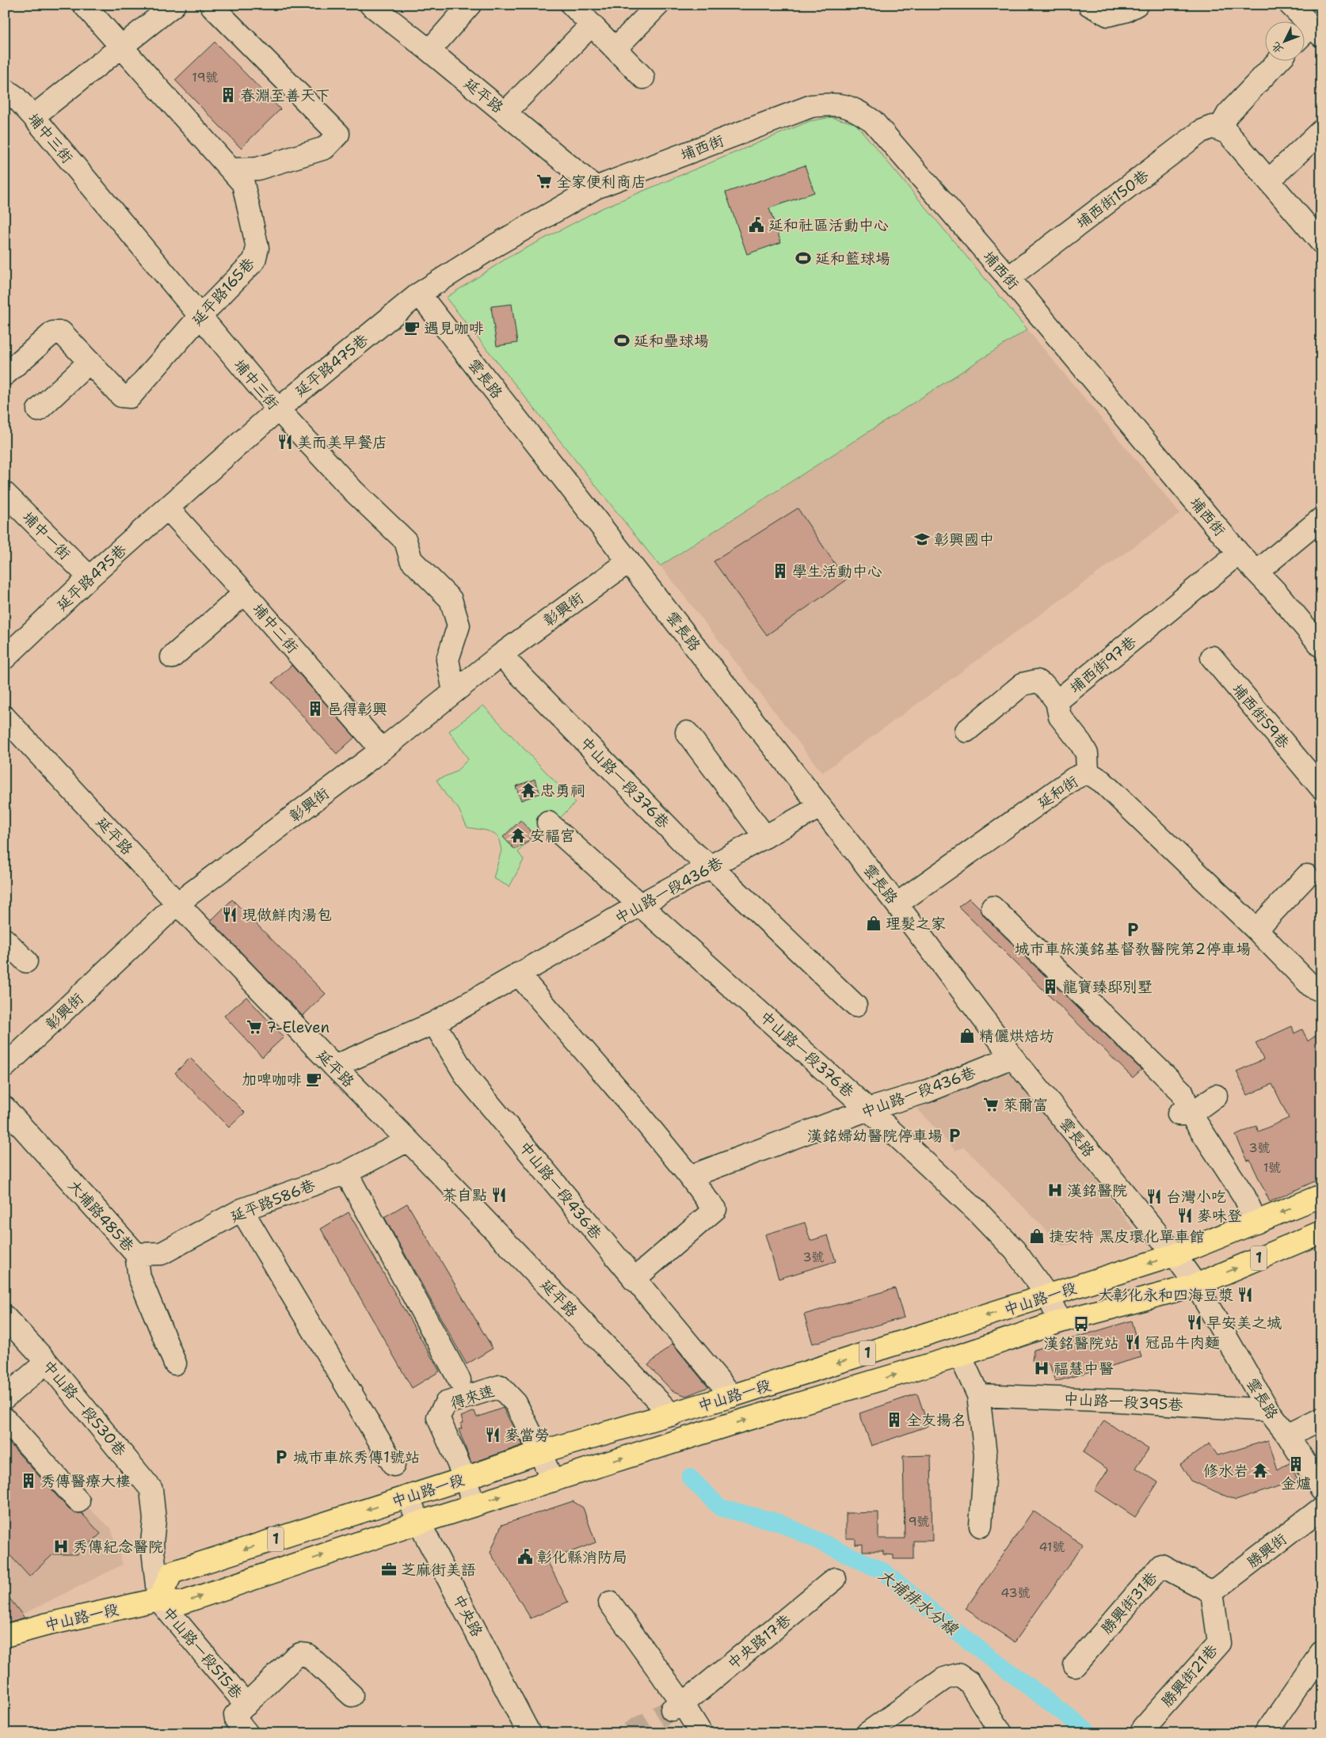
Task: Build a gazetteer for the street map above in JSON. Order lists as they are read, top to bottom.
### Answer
{
  "streets": {
    "main road": ["1", "中山路一段"],
    "street": [
      "延平路",
      "埔中三街",
      "埔西街",
      "埔西街150巷",
      "延平路165巷",
      "延平路475巷",
      "雲長路",
      "埔中一街",
      "彰興街",
      "埔中二街",
      "埔西街97巷",
      "埔西街59巷",
      "中山路一段376巷",
      "延和街",
      "中山路一段436巷",
      "延平路586巷",
      "大埔路485巷",
      "得來速",
      "中山路一段395巷",
      "中山路一段530巷",
      "勝興街",
      "勝興街31巷",
      "中央路",
      "中央路17巷",
      "中山路一段515巷",
      "勝興街21巷"
    ]
  },
  "crossings": [
    ["延平路", "埔西街"],
    ["延平路", "延平路475巷"],
    ["延平路", "彰興街"],
    ["延平路", "中山路一段436巷"],
    ["延平路", "延平路586巷"],
    ["延平路", "中山路一段"],
    ["埔中三街", "延平路165巷"],
    ["埔中三街", "延平路475巷"],
    ["埔中三街", "彰興街"],
    ["埔西街", "埔西街150巷"],
    ["埔西街", "延平路475巷"],
    ["埔西街", "埔西街97巷"],
    ["延平路475巷", "雲長路"],
    ["延平路475巷", "埔中一街"],
    ["延平路475巷", "埔中二街"],
    ["雲長路", "彰興街"],
    ["雲長路", "延和街"],
    ["雲長路", "中山路一段436巷"],
    ["雲長路", "中山路一段"],
    ["雲長路", "中山路一段395巷"],
    ["彰興街", "埔中二街"],
    ["彰興街", "中山路一段376巷"],
    ["中山路一段376巷", "中山路一段436巷"],
    ["中山路一段376巷", "中山路一段"],
    ["中山路一段436巷", "中山路一段"],
    ["延平路586巷", "大埔路485巷"],
    ["中山路一段", "得來速"],
    ["中山路一段", "中山路一段530巷"],
    ["中山路一段", "中央路"],
    ["中山路一段", "中山路一段515巷"],
    ["中山路一段530巷", "中山路一段515巷"],
    ["勝興街", "勝興街31巷"],
    ["勝興街", "勝興街21巷"],
    ["勝興街31巷", "勝興街21巷"]
  ],
  "water": ["大埔排水分線"],
  "places": {
    "building": [
      "春淵至善天下",
      "學生活動中心",
      "邑得彰興",
      "龍寶臻邸別墅",
      "全友揚名",
      "金爐",
      "秀傳醫療大樓"
    ],
    "supermarket": ["全家便利商店", "7-Eleven", "萊爾富"],
    "public building": ["延和社區活動中心", "彰化縣消防局"],
    "sports": ["延和籃球場", "延和壘球場"],
    "cafe": ["遇見咖啡", "加啤咖啡"],
    "restaurant": [
      "美而美早餐店",
      "現做鮮肉湯包",
      "茶自點",
      "台灣小吃",
      "麥味登",
      "大彰化永和四海豆漿",
      "早安美之城",
      "冠品牛肉麵",
      "麥當勞"
    ],
    "school or university": ["彰興國中"],
    "temple": ["忠勇祠", "安福宮", "修水岩"],
    "shop": ["理髮之家", "精儷烘焙坊", "捷安特 黑皮環化單車館"],
    "parking": ["城市車旅漢銘基督教醫院第2停車場", "漢銘婦幼醫院停車場", "城市車旅秀傳1號站"],
    "hospital": ["漢銘醫院", "福慧中醫", "秀傳紀念醫院"],
    "bus stop": ["漢銘醫院站"],
    "office": ["芝麻街美語"]
  },
  "house_numbers": [
    "19號",
    "3號",
    "1號",
    "3號",
    "9號",
    "41號",
    "43號"
  ],
  "north": "bottom left"
}
